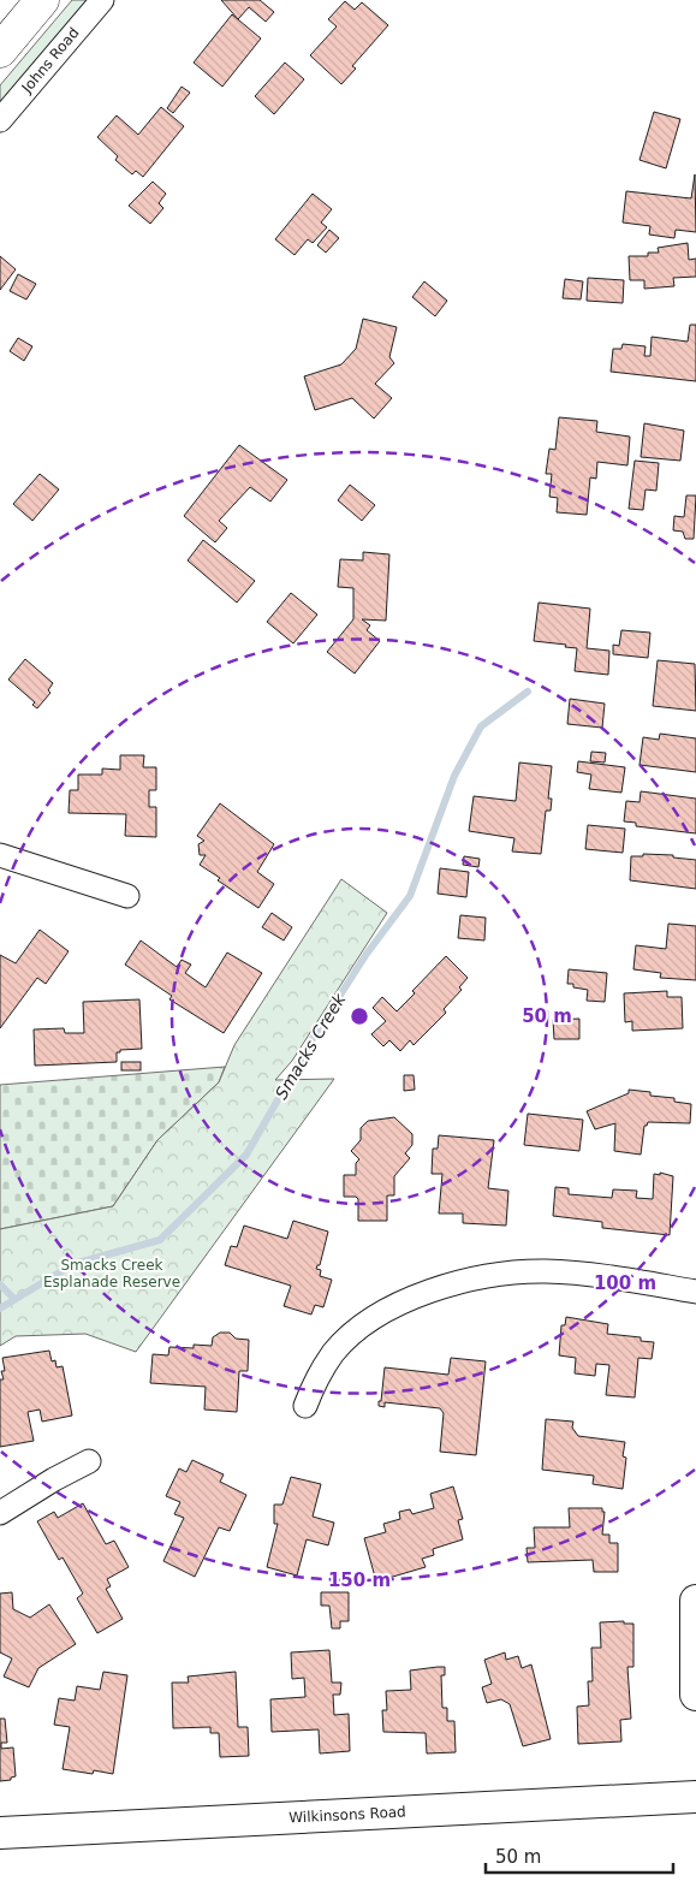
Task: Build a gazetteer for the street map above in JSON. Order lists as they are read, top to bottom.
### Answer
{
  "streets": {
    "street": ["Johns Road", "Wilkinsons Road"]
  },
  "water": ["Smacks Creek"],
  "parks": ["Smacks Creek Esplanade Reserve"],
  "scale_bar": "50 m",
  "rings": ["50 m", "100 m", "150 m"]
}
